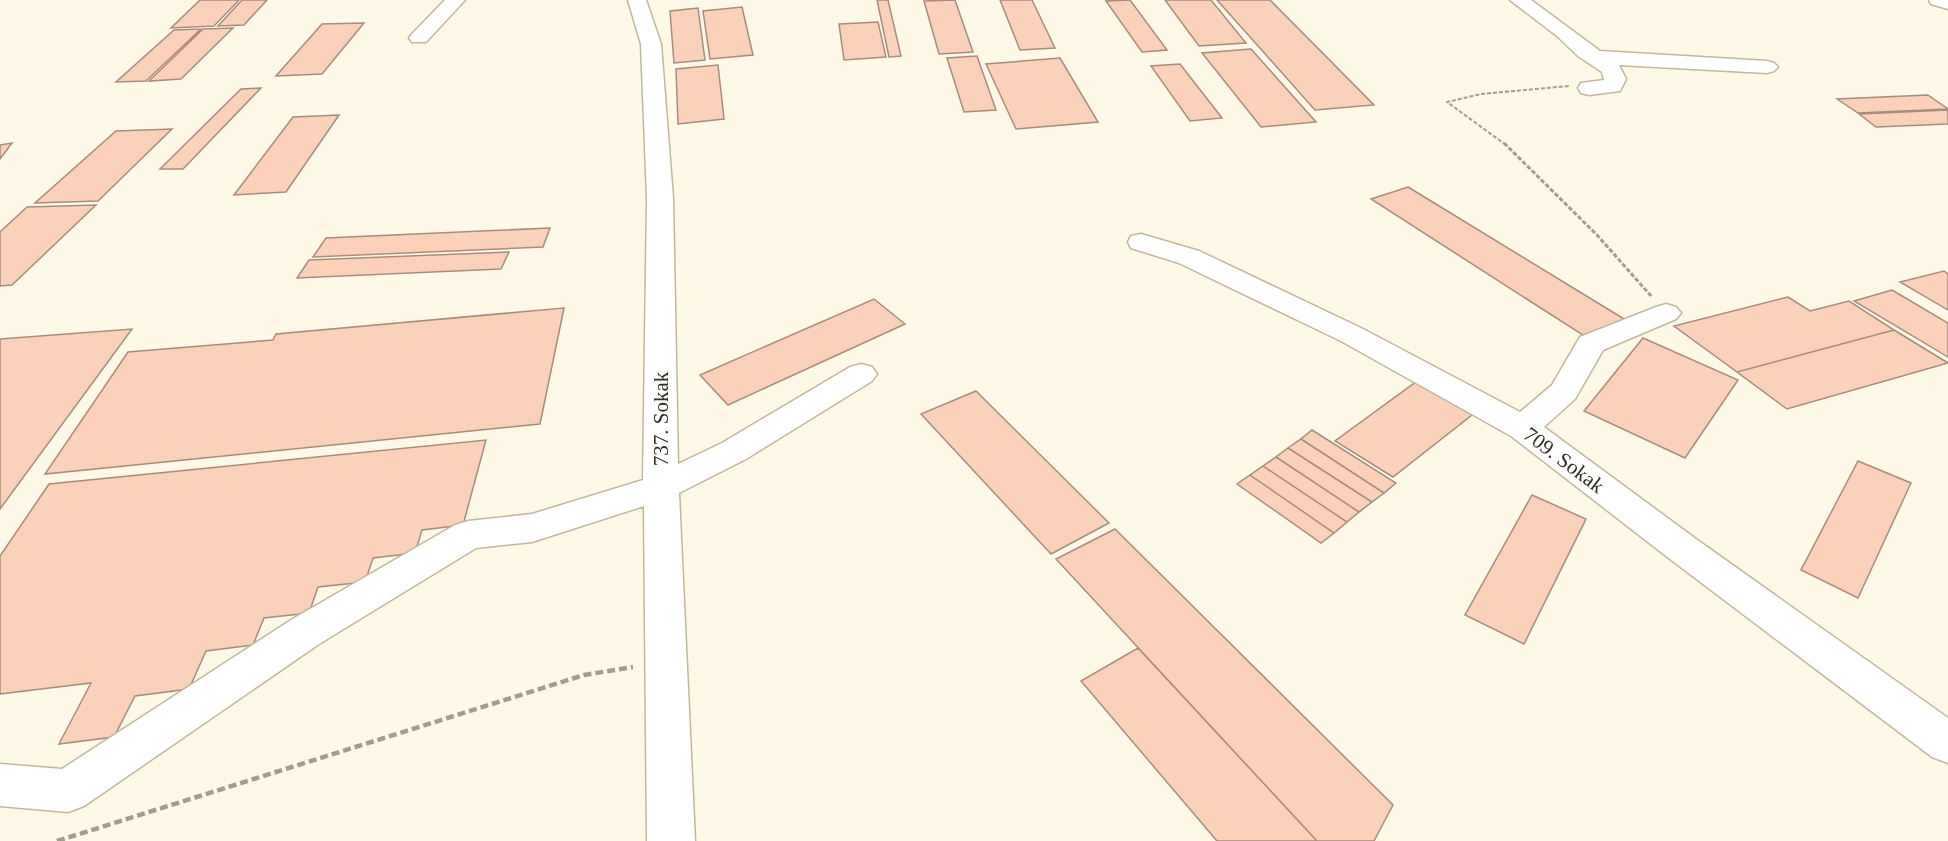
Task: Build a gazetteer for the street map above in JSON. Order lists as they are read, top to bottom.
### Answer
{
  "streets": {
    "street": ["737. Sokak", "709. Sokak"]
  }
}
